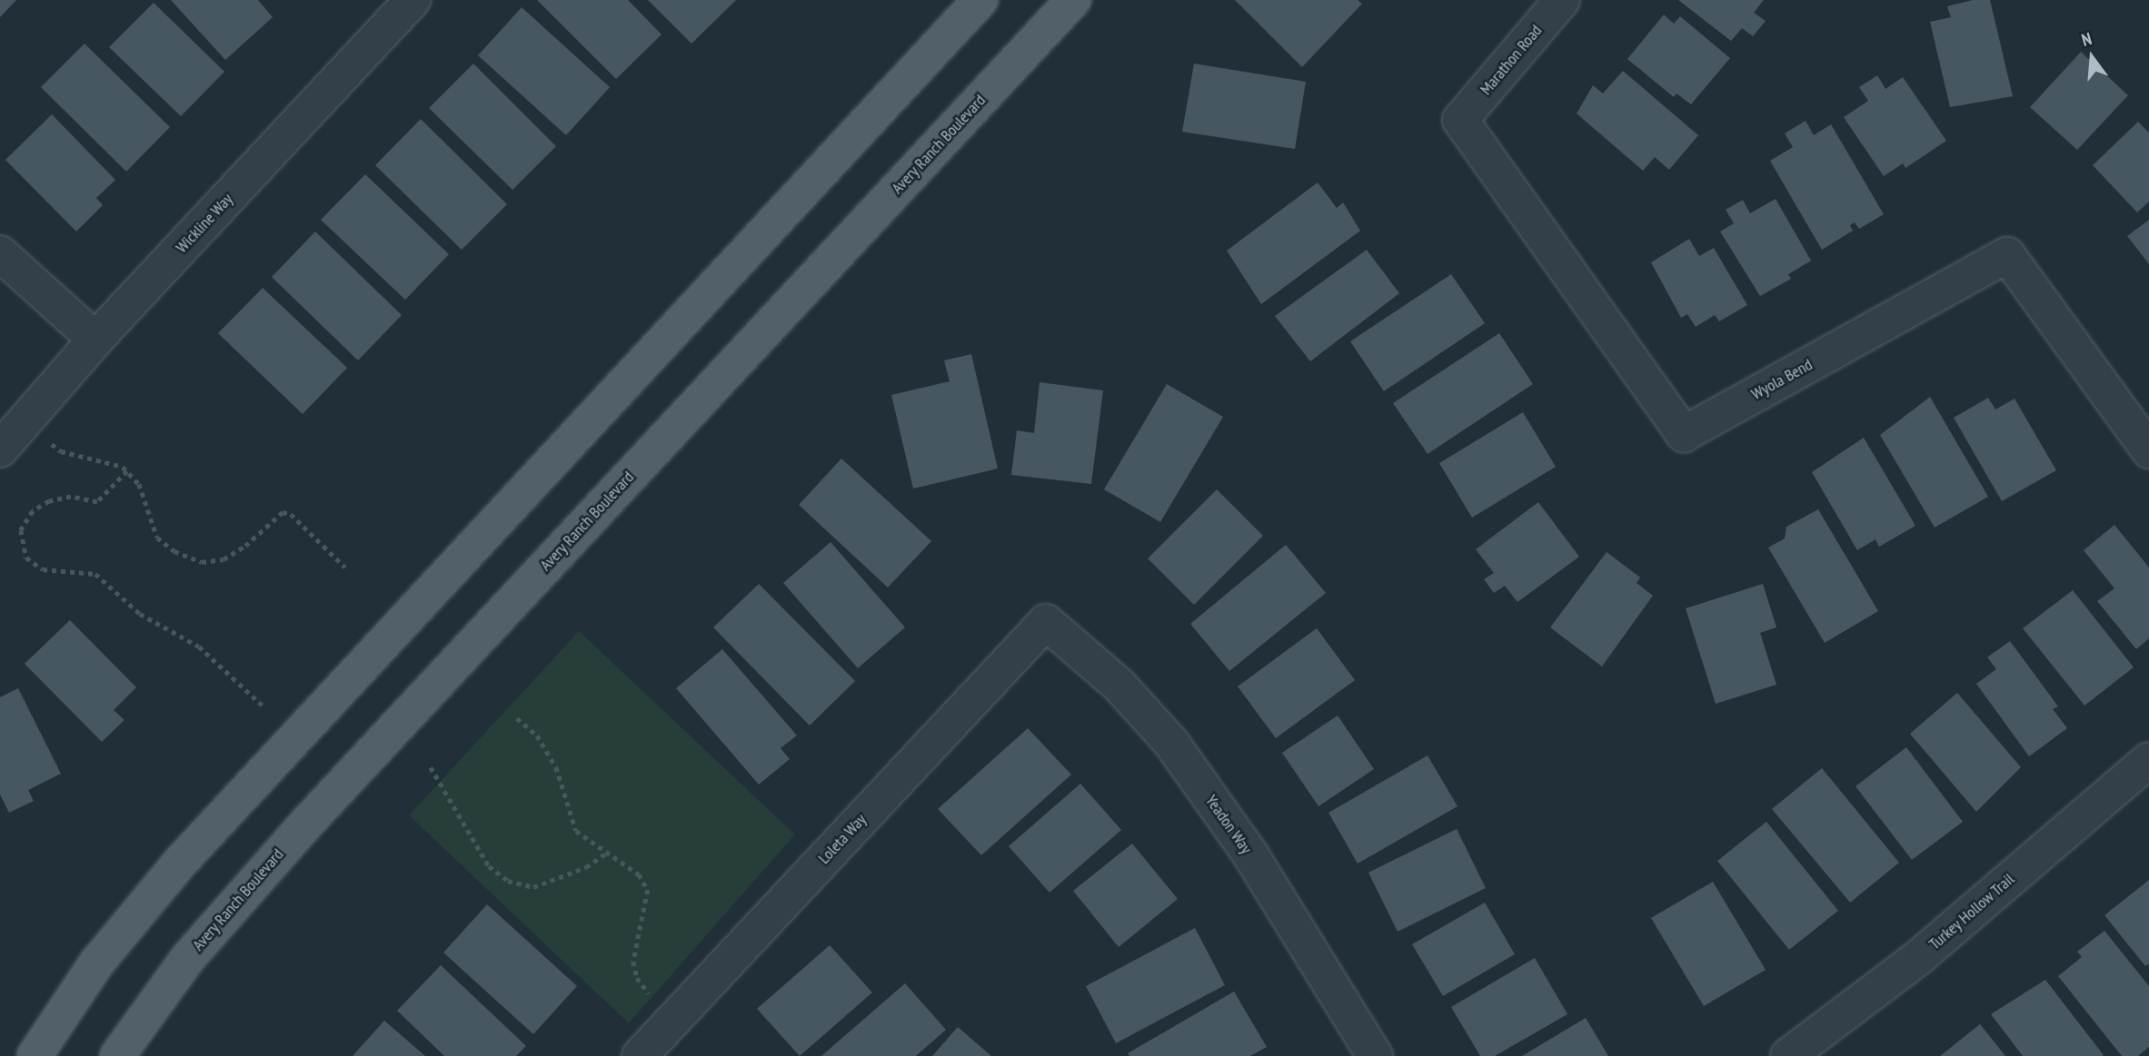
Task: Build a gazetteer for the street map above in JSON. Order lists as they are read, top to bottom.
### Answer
{
  "streets": {
    "main road": ["Avery Ranch Boulevard"],
    "street": [
      "Marathon Road",
      "Wickline Way",
      "Wyola Bend",
      "Yeadon Way",
      "Loleta Way",
      "Turkey Hollow Trail"
    ]
  },
  "crossings": [
    ["Marathon Road", "Wyola Bend"],
    ["Yeadon Way", "Loleta Way"]
  ],
  "north": "top"
}
